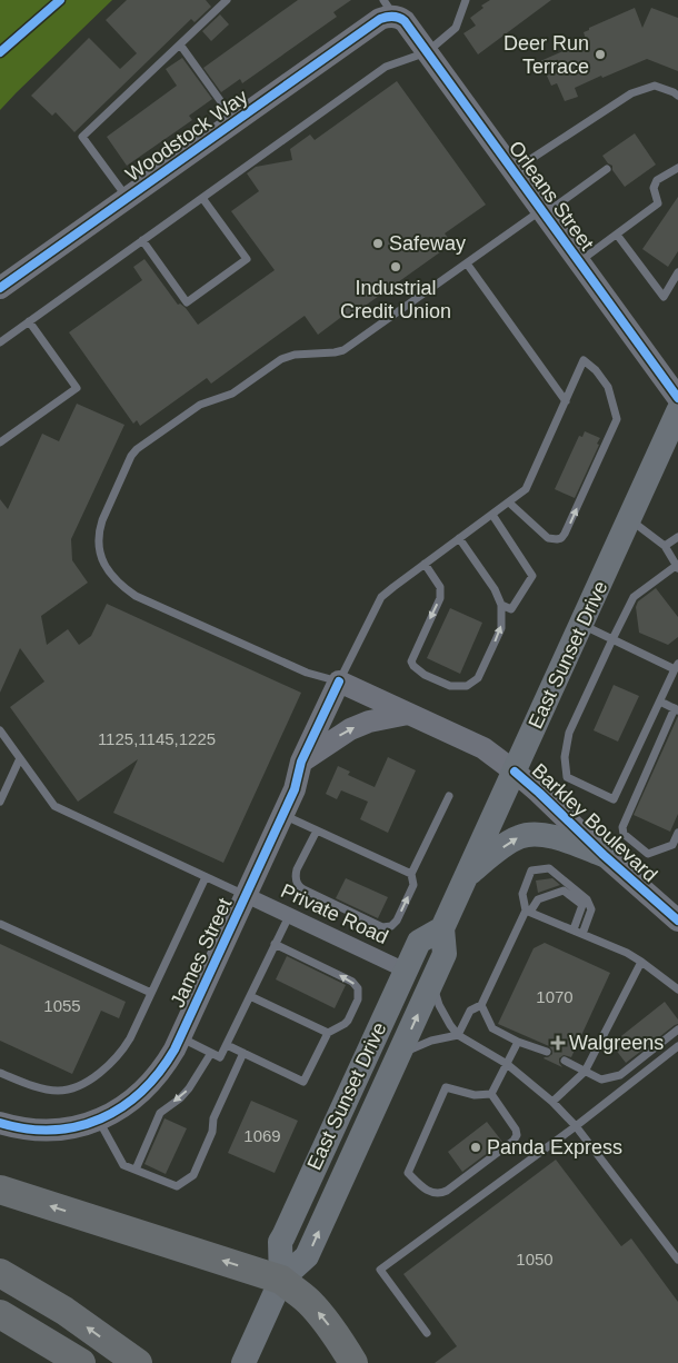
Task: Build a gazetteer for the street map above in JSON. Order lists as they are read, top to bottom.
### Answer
{
  "streets": {
    "main road": [
      "Woodstock Way",
      "Orleans Street",
      "East Sunset Drive",
      "Barkley Boulevard",
      "James Street"
    ],
    "street": ["Private Road"]
  },
  "crossings": [
    ["Woodstock Way", "Orleans Street"],
    ["East Sunset Drive", "Barkley Boulevard"],
    ["East Sunset Drive", "Private Road"],
    ["Barkley Boulevard", "James Street"],
    ["Private Road", "James Street"]
  ],
  "places": {
    "other": [
      "Deer Run Terrace",
      "Safeway",
      "Industrial Credit Union",
      "Panda Express"
    ],
    "health": ["Walgreens"]
  },
  "house_numbers": [
    "1125,1145,1225",
    "1070",
    "1055",
    "1069",
    "1050"
  ]
}
